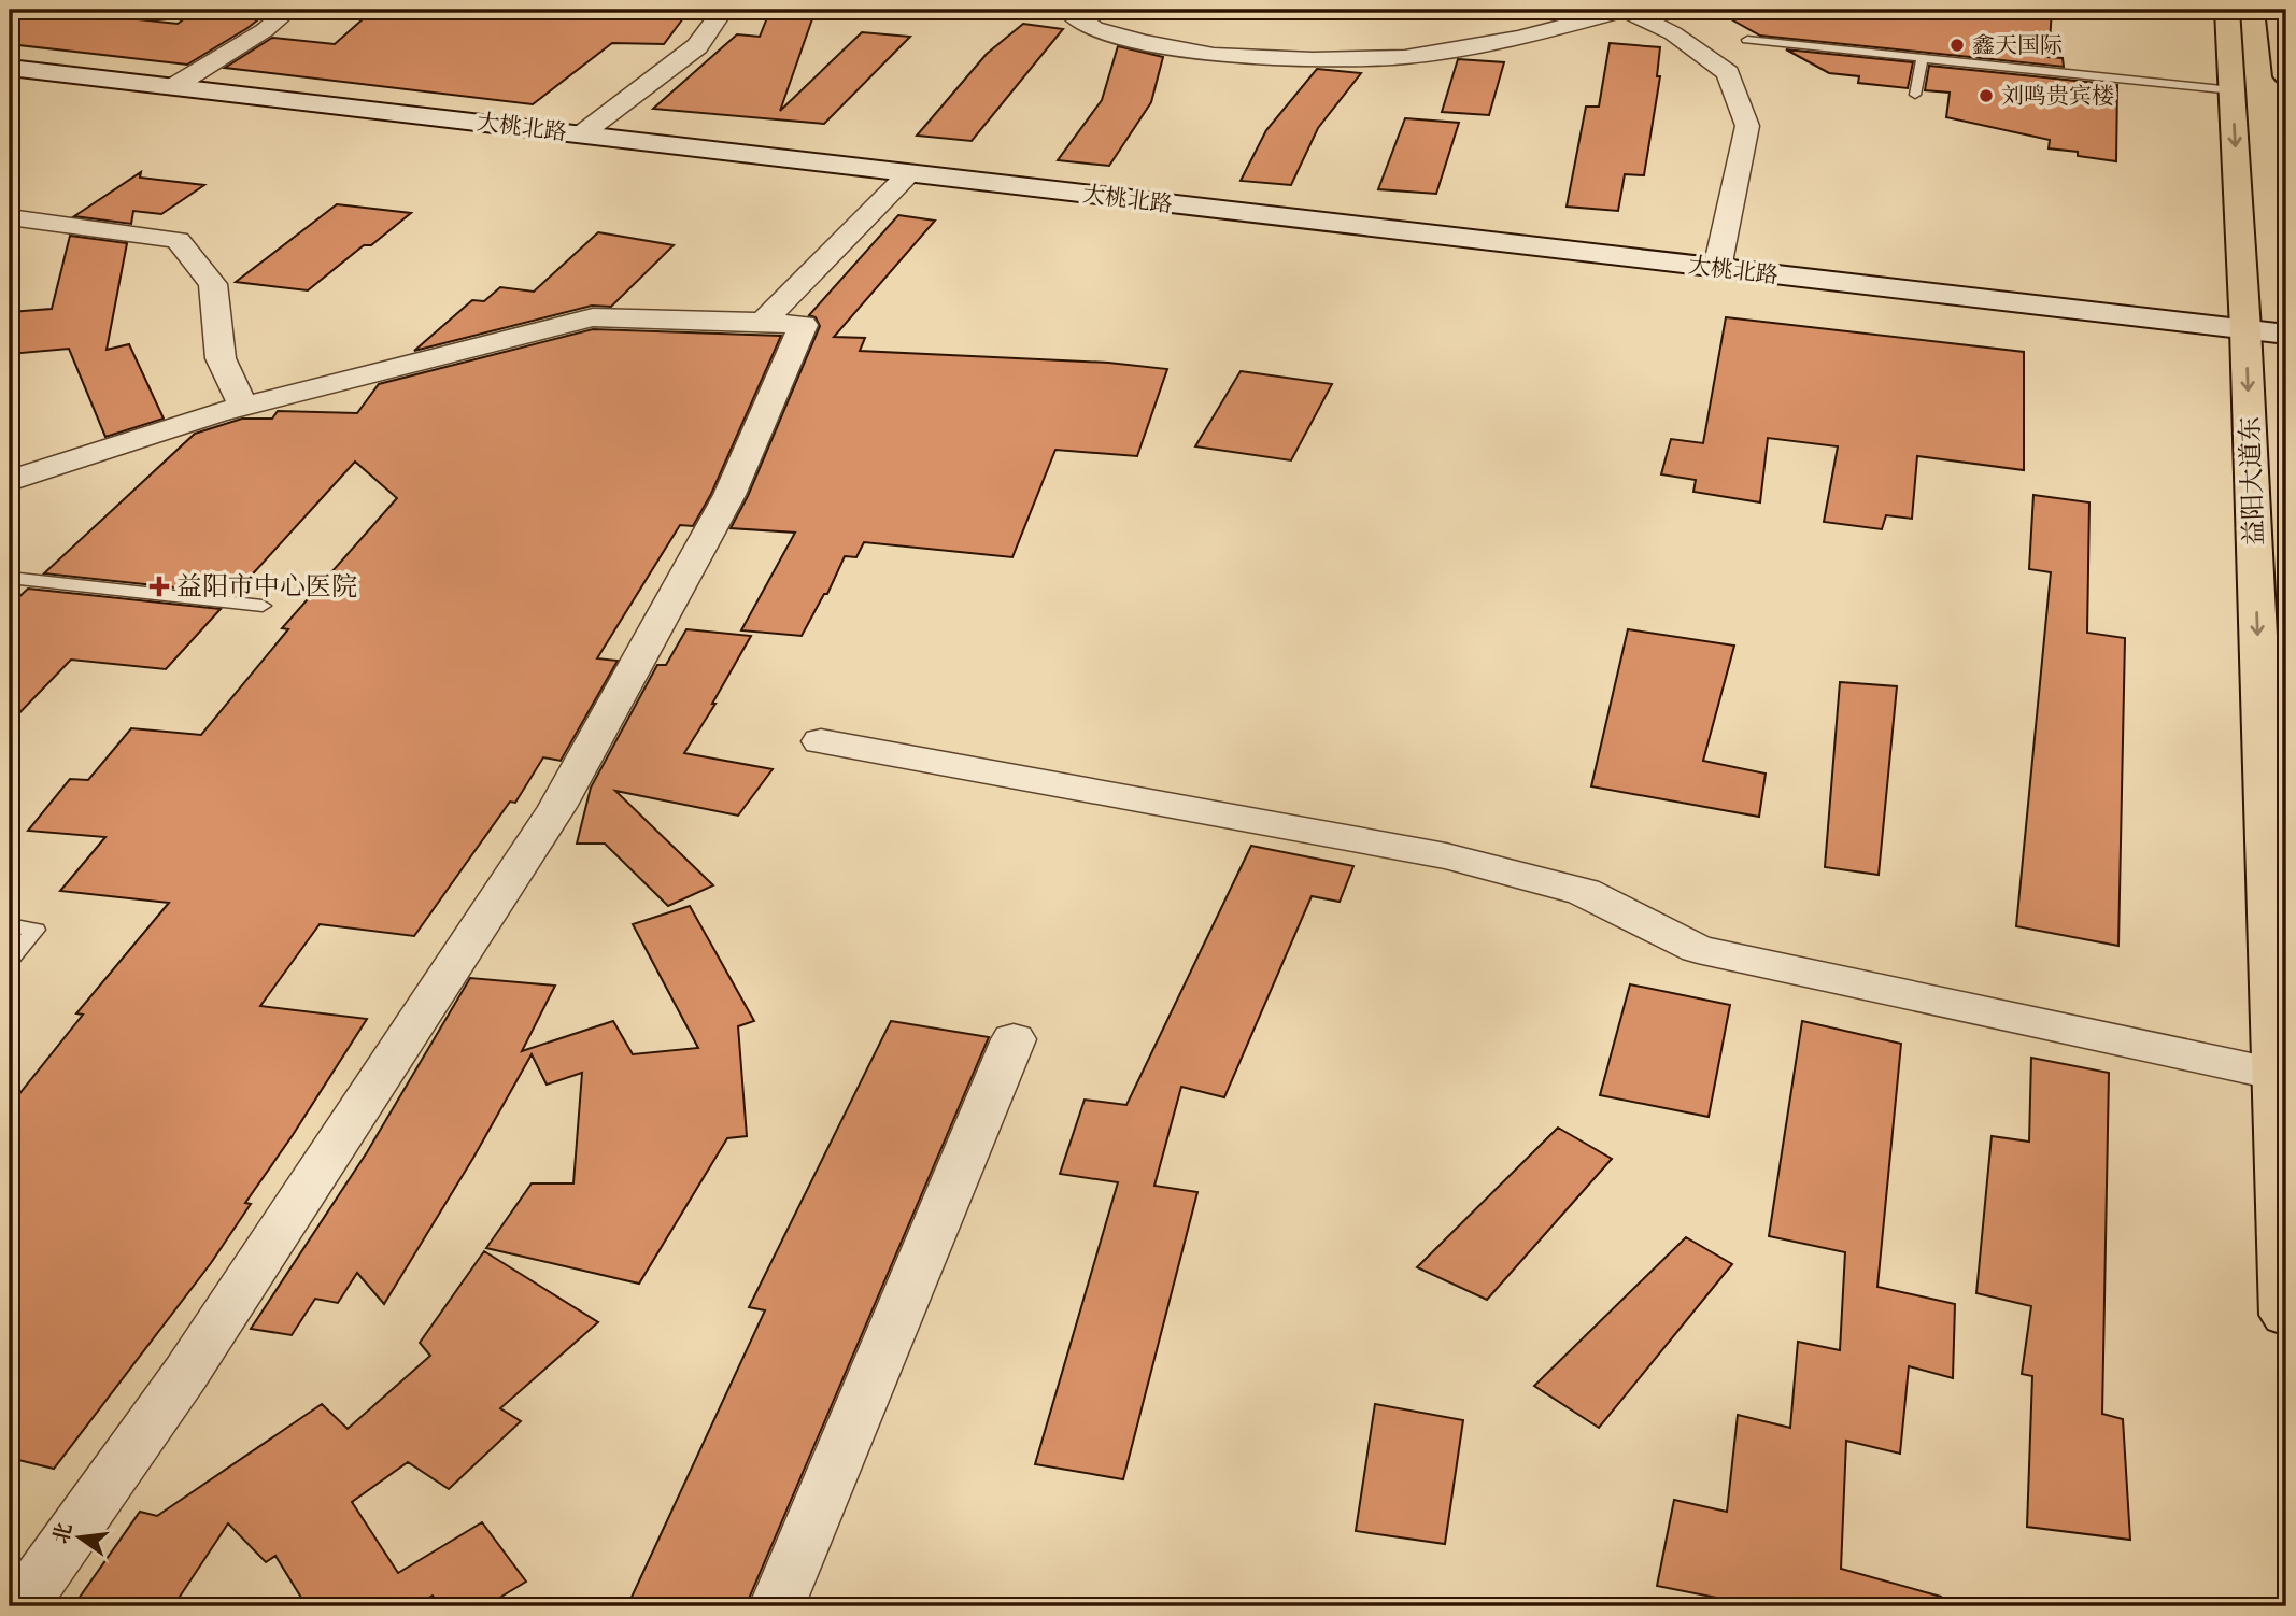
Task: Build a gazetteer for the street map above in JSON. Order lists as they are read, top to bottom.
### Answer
{
  "streets": {
    "main road": ["益阳大道东"],
    "street": ["大桃北路"]
  },
  "crossings": [
    ["大桃北路", "益阳大道东"]
  ],
  "one_way": ["益阳大道东"],
  "places": {
    "other": ["鑫天国际", "刘鸣贵宾楼"],
    "health": ["益阳市中心医院"]
  },
  "north": "left"
}
